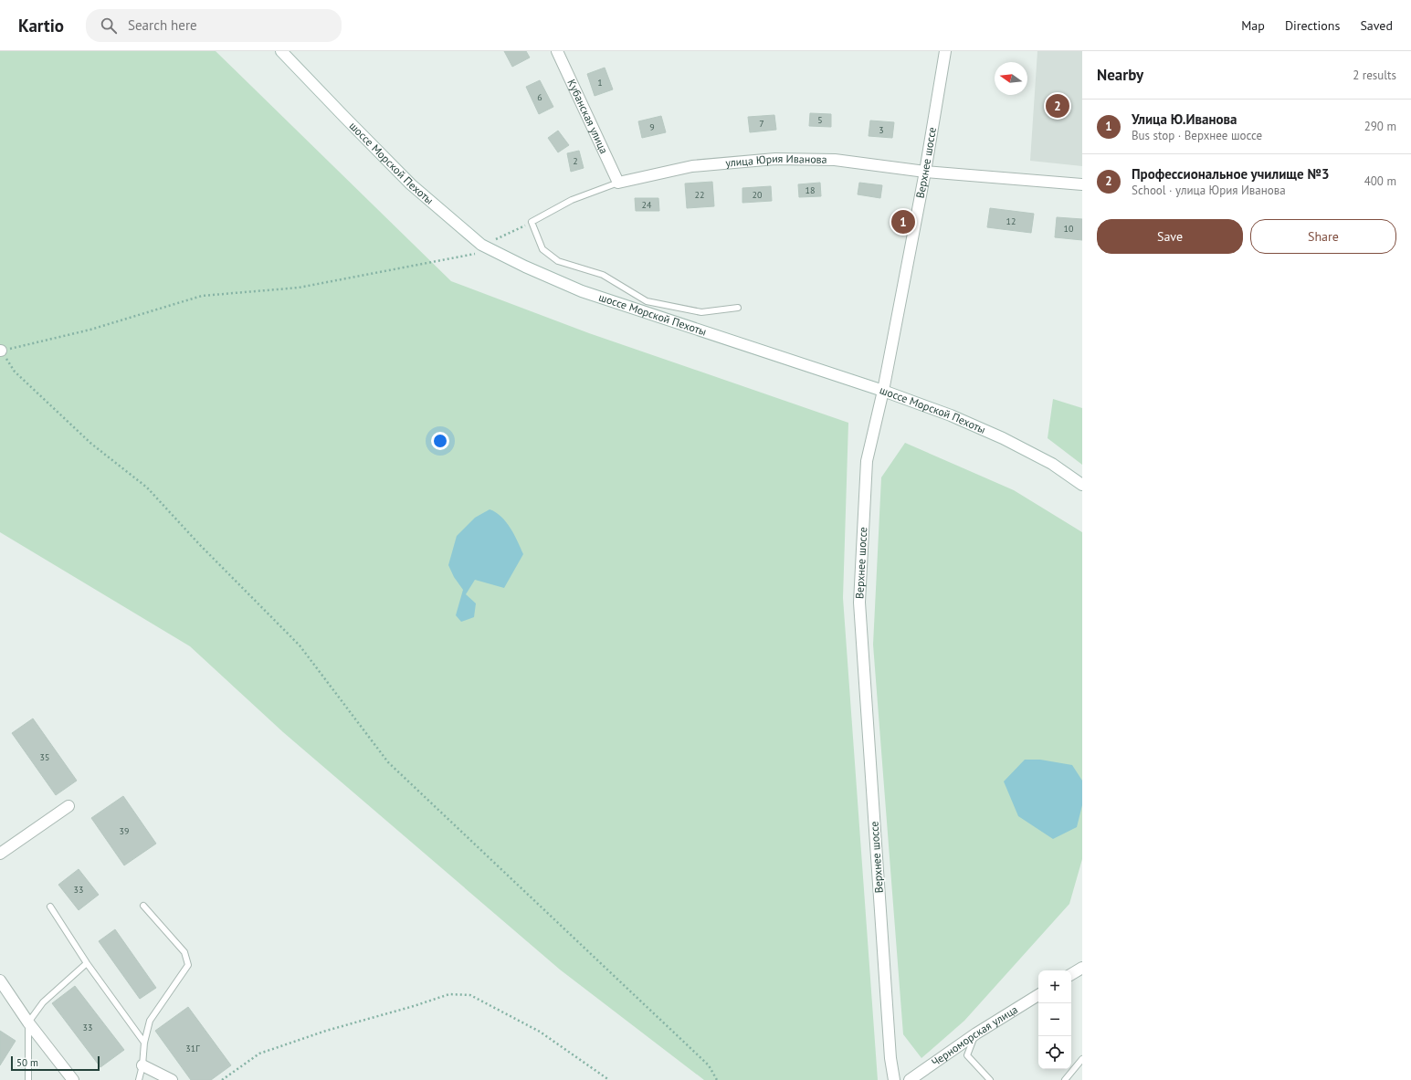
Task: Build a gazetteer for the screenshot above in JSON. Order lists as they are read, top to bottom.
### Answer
{
  "streets": {
    "street": [
      "Кубанская улица",
      "улица Юрия Иванова",
      "шоссе Морской Пехоты",
      "Верхнее шоссе",
      "Черноморская улица"
    ]
  },
  "crossings": [
    ["Кубанская улица", "улица Юрия Иванова"],
    ["улица Юрия Иванова", "Верхнее шоссе"],
    ["шоссе Морской Пехоты", "Верхнее шоссе"]
  ],
  "house_numbers": [
    "1",
    "6",
    "5",
    "7",
    "9",
    "3",
    "2",
    "18",
    "22",
    "20",
    "24",
    "12",
    "10",
    "35",
    "39",
    "33",
    "33",
    "31Г"
  ],
  "scale_bar": "50 m",
  "north": "left",
  "page": {
    "header": "Kartio",
    "search": "Search here",
    "nav": ["Map", "Directions", "Saved"],
    "heading": ["Nearby", "2 results"],
    "pins": ["2", "1"],
    "list": [
      {
        "mark": "1",
        "name": "Улица Ю.Иванова",
        "note": "Bus stop · Верхнее шоссе",
        "value": "290 m"
      },
      {
        "mark": "2",
        "name": "Профессиональное училище №3",
        "note": "School · улица Юрия Иванова",
        "value": "400 m"
      }
    ],
    "buttons": ["Save", "Share"],
    "map_buttons": ["+", "−"],
    "scale": "50 m"
  }
}
